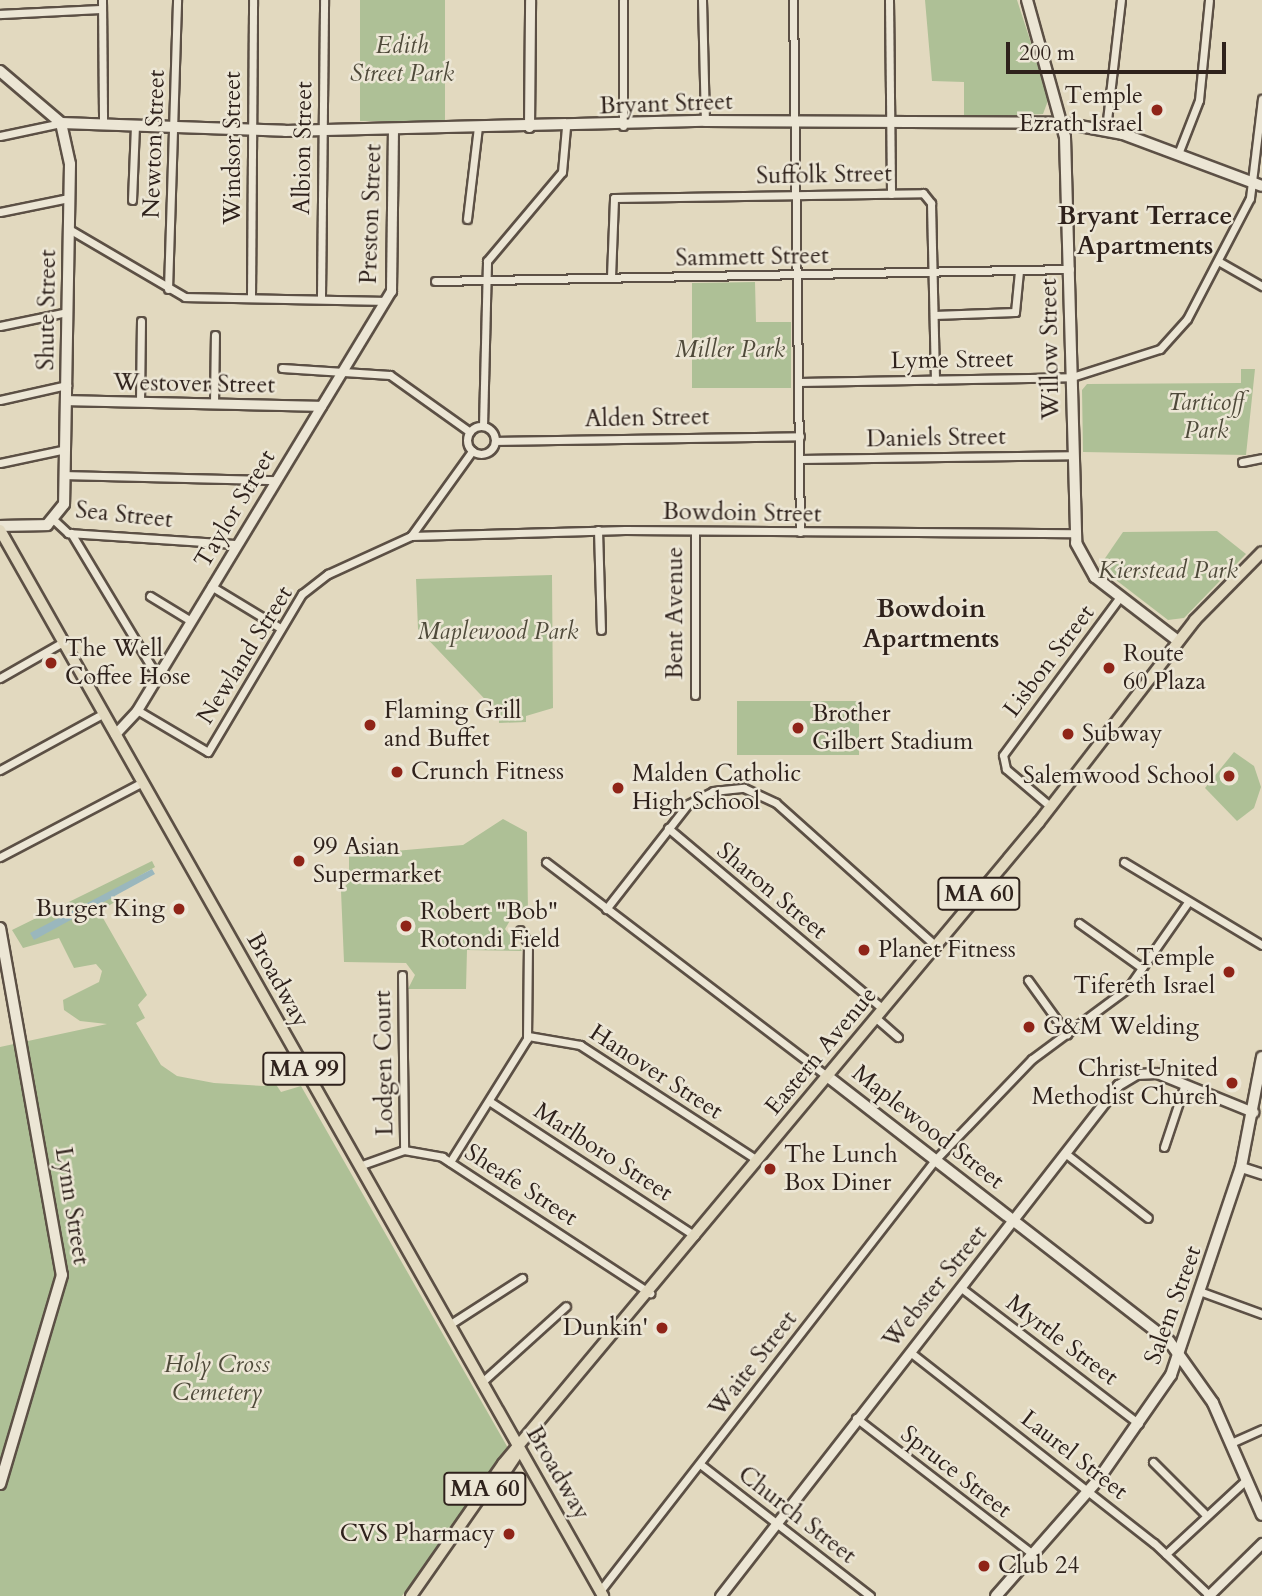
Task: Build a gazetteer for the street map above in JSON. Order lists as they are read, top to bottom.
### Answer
{
  "streets": {
    "main road": [
      "Bryant Street",
      "Shute Street",
      "Willow Street",
      "MA 60",
      "Broadway",
      "Eastern Avenue",
      "MA 99",
      "Maplewood Street",
      "Lynn Street",
      "Salem Street"
    ],
    "street": [
      "Newton Street",
      "Windsor Street",
      "Albion Street",
      "Suffolk Street",
      "Preston Street",
      "Sammett Street",
      "Lyme Street",
      "Westover Street",
      "Alden Street",
      "Daniels Street",
      "Taylor Street",
      "Bowdoin Street",
      "Sea Street",
      "Bent Avenue",
      "Newland Street",
      "Lisbon Street",
      "Sharon Street",
      "Lodgen Court",
      "Hanover Street",
      "Marlboro Street",
      "Sheafe Street",
      "Webster Street",
      "Myrtle Street",
      "Waite Street",
      "Laurel Street",
      "Spruce Street",
      "Church Street"
    ]
  },
  "crossings": [
    ["Bryant Street", "Newton Street"],
    ["Bryant Street", "Windsor Street"],
    ["Bryant Street", "Albion Street"],
    ["Bryant Street", "Preston Street"],
    ["Bryant Street", "Shute Street"],
    ["Bryant Street", "Willow Street"],
    ["Bryant Street", "Lyme Street"],
    ["Suffolk Street", "Sammett Street"],
    ["Suffolk Street", "Lyme Street"],
    ["Preston Street", "Taylor Street"],
    ["Sammett Street", "Willow Street"],
    ["Shute Street", "Westover Street"],
    ["Shute Street", "Sea Street"],
    ["Willow Street", "Lyme Street"],
    ["Willow Street", "Daniels Street"],
    ["Willow Street", "Bowdoin Street"],
    ["Westover Street", "Taylor Street"],
    ["Taylor Street", "Sea Street"],
    ["Taylor Street", "Newland Street"],
    ["Taylor Street", "Broadway"],
    ["Bowdoin Street", "Bent Avenue"],
    ["Bowdoin Street", "Newland Street"],
    ["Lisbon Street", "Eastern Avenue"],
    ["Sharon Street", "Eastern Avenue"],
    ["Broadway", "Eastern Avenue"],
    ["Broadway", "Waite Street"],
    ["Eastern Avenue", "Hanover Street"],
    ["Eastern Avenue", "Maplewood Street"],
    ["Eastern Avenue", "Marlboro Street"],
    ["Eastern Avenue", "Sheafe Street"],
    ["Lodgen Court", "Sheafe Street"],
    ["Maplewood Street", "Webster Street"],
    ["Maplewood Street", "Salem Street"],
    ["Maplewood Street", "Waite Street"],
    ["Webster Street", "Salem Street"],
    ["Webster Street", "Myrtle Street"],
    ["Webster Street", "Laurel Street"],
    ["Webster Street", "Spruce Street"],
    ["Webster Street", "Church Street"],
    ["Salem Street", "Myrtle Street"],
    ["Salem Street", "Laurel Street"],
    ["Salem Street", "Spruce Street"],
    ["Waite Street", "Church Street"]
  ],
  "districts": ["Bryant Terrace Apartments", "Bowdoin Apartments"],
  "parks": [
    "Edith Street Park",
    "Miller Park",
    "Tarticoff Park",
    "Kierstead Park",
    "Maplewood Park",
    "Holy Cross Cemetery"
  ],
  "places": [
    "Temple Ezrath Israel",
    "The Well Coffee Hose",
    "Route 60 Plaza",
    "Flaming Grill and Buffet",
    "Brother Gilbert Stadium",
    "Subway",
    "Crunch Fitness",
    "Salemwood School",
    "Malden Catholic High School",
    "99 Asian Supermarket",
    "Burger King",
    "Robert \"Bob\" Rotondi Field",
    "Planet Fitness",
    "Temple Tifereth Israel",
    "G&M Welding",
    "Christ United Methodist Church",
    "The Lunch Box Diner",
    "Dunkin'",
    "CVS Pharmacy",
    "Club 24"
  ],
  "scale_bar": "200 m"
}
